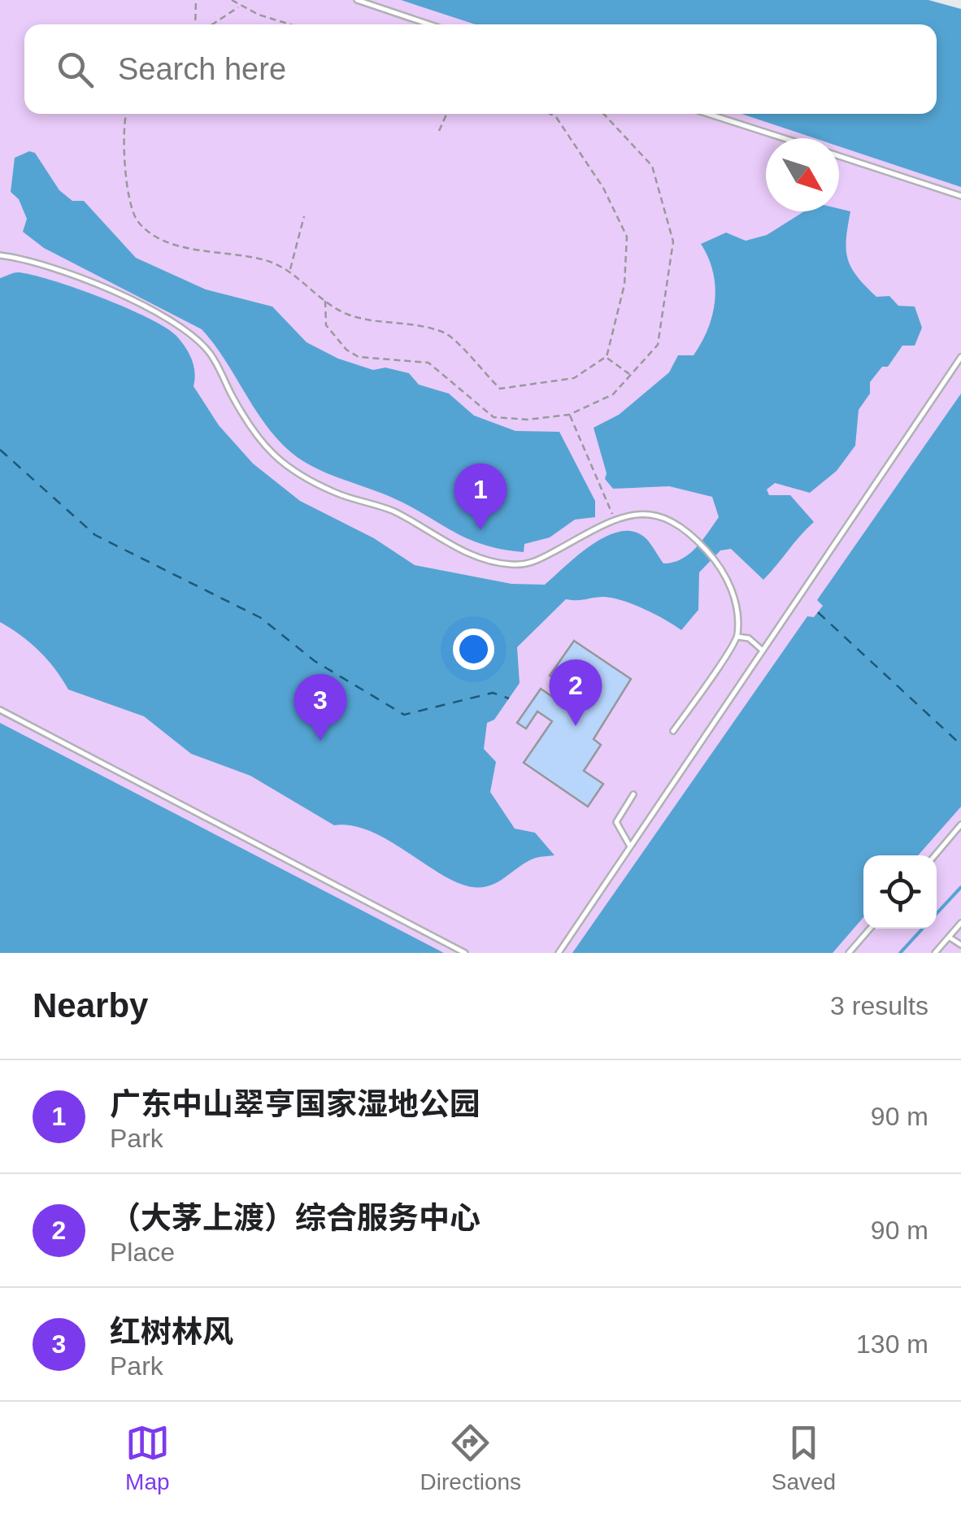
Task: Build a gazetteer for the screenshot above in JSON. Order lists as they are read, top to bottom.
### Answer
{
  "north": "bottom right",
  "page": {
    "search": "Search here",
    "pins": ["1", "2", "3"],
    "heading": ["Nearby", "3 results"],
    "list": [
      {
        "mark": "1",
        "name": "广东中山翠亨国家湿地公园",
        "note": "Park",
        "value": "90 m"
      },
      {
        "mark": "2",
        "name": "（大茅上渡）综合服务中心",
        "note": "Place",
        "value": "90 m"
      },
      {
        "mark": "3",
        "name": "红树林风",
        "note": "Park",
        "value": "130 m"
      }
    ],
    "nav": ["Map", "Directions", "Saved"]
  }
}
